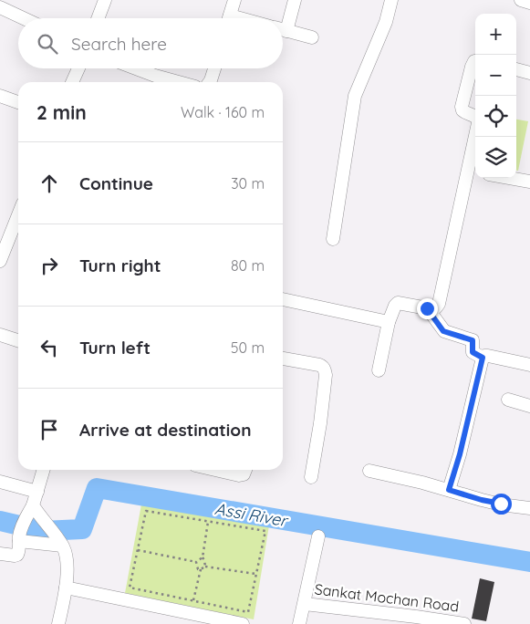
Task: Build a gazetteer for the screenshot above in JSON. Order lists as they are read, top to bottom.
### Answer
{
  "streets": {
    "street": ["Sankat Mochan Road"]
  },
  "water": ["Assi River"],
  "page": {
    "map_buttons": ["+", "−"],
    "search": "Search here",
    "heading": ["2 min", "Walk · 160 m"],
    "list": [
      ["Continue", "30 m"],
      ["Turn right", "80 m"],
      ["Turn left", "50 m"],
      "Arrive at destination"
    ]
  }
}
